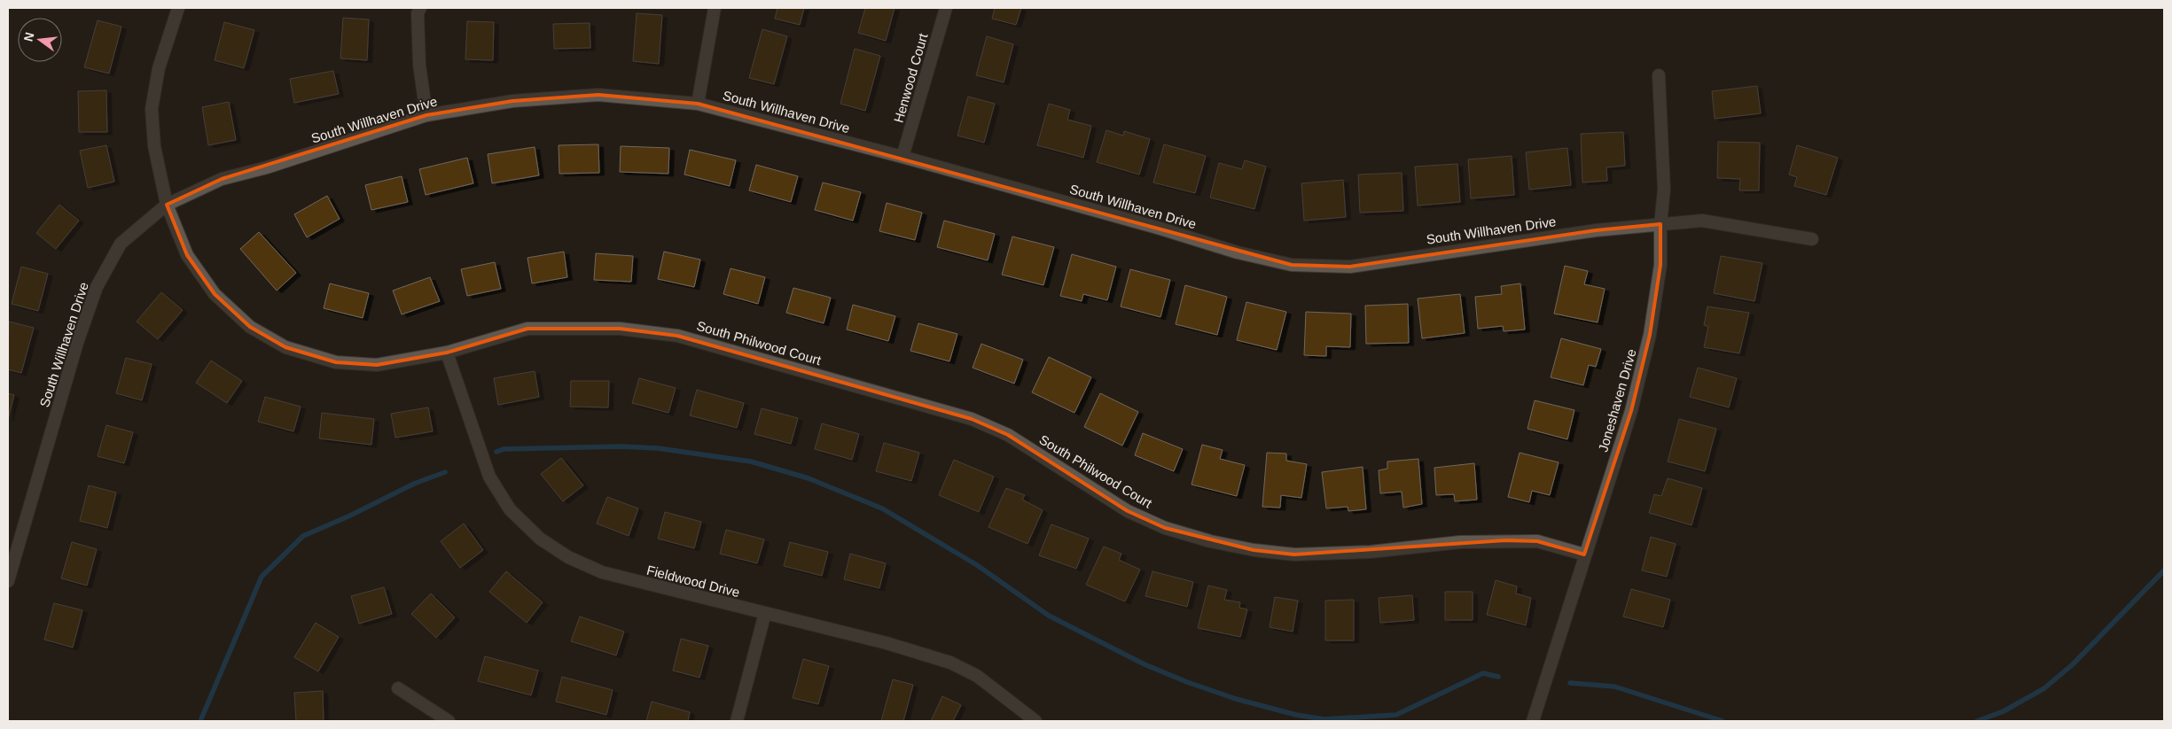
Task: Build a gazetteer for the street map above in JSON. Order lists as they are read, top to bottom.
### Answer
{
  "streets": {
    "street": [
      "Henwood Court",
      "South Willhaven Drive",
      "South Philwood Court",
      "Joneshaven Drive",
      "Fieldwood Drive"
    ]
  },
  "crossings": [
    ["Henwood Court", "South Willhaven Drive"],
    ["South Willhaven Drive", "South Philwood Court"],
    ["South Willhaven Drive", "Joneshaven Drive"],
    ["South Philwood Court", "Joneshaven Drive"],
    ["South Philwood Court", "Fieldwood Drive"]
  ],
  "north": "left"
}
